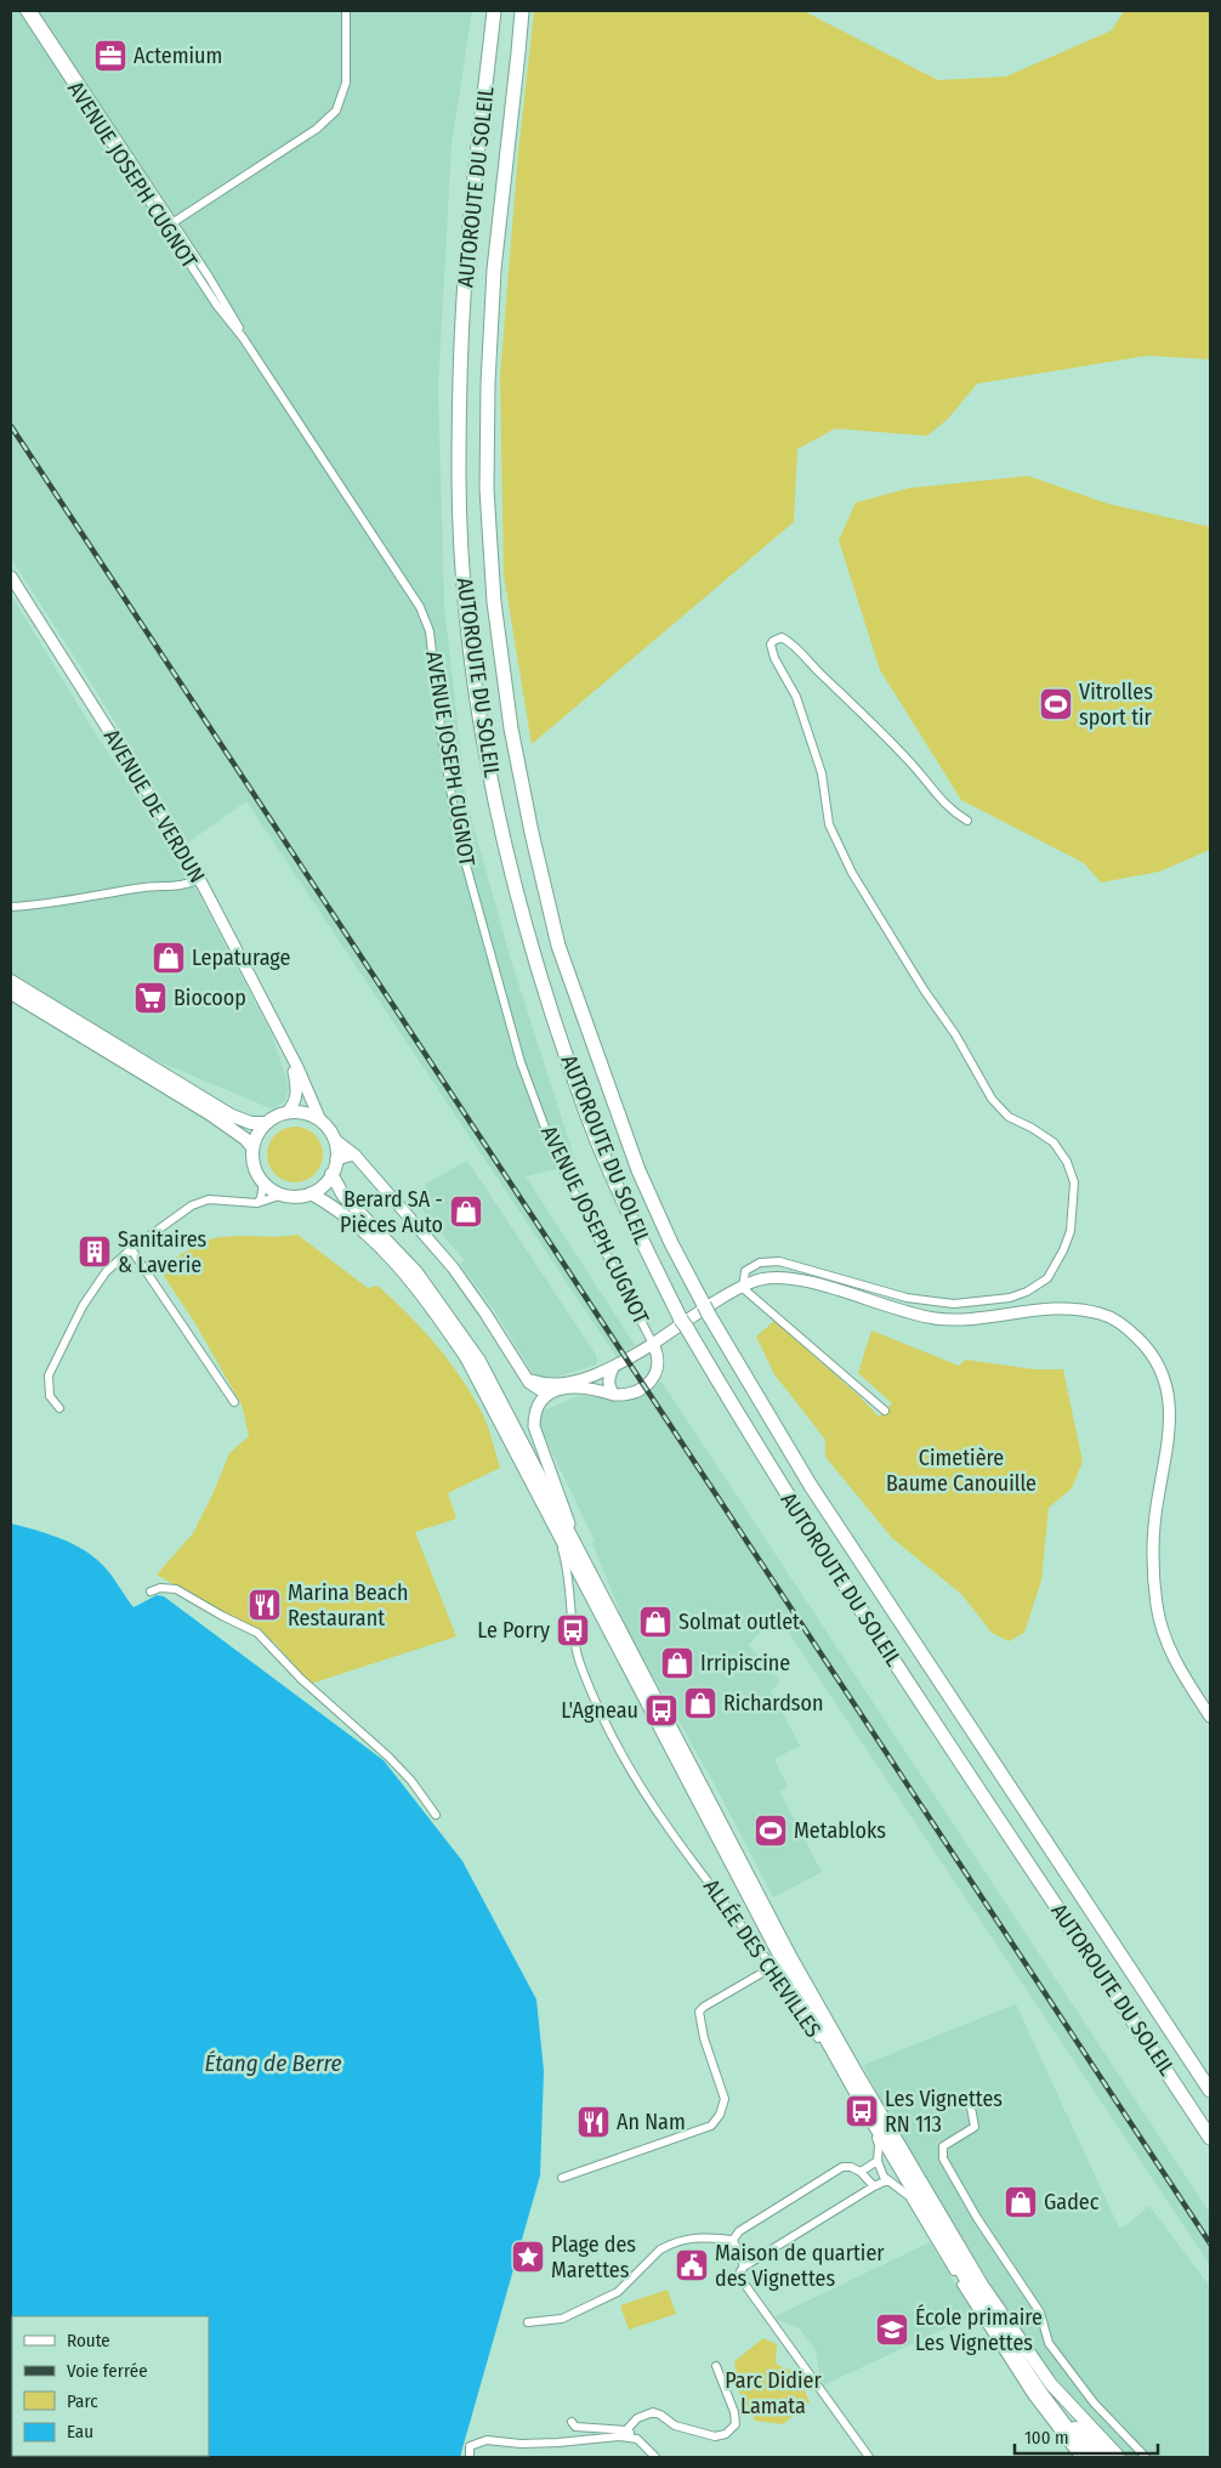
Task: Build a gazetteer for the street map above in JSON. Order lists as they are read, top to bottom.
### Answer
{
  "streets": {
    "highway": ["AUTOROUTE DU SOLEIL"],
    "main road": ["AVENUE DE VERDUN"],
    "street": ["AVENUE JOSEPH CUGNOT", "ALLÉE DES CHEVILLES"]
  },
  "water": ["Étang de Berre"],
  "parks": ["Cimetière Baume Canouille", "Parc Didier Lamata"],
  "places": {
    "office": ["Actemium"],
    "sports": ["Vitrolles sport tir", "Metabloks"],
    "shop": [
      "Lepaturage",
      "Berard SA - Pièces Auto",
      "Solmat outlet",
      "Irripiscine",
      "Richardson",
      "Gadec"
    ],
    "supermarket": ["Biocoop"],
    "building": ["Sanitaires & Laverie"],
    "restaurant": ["Marina Beach Restaurant", "An Nam"],
    "bus stop": ["Le Porry", "L'Agneau", "Les Vignettes RN 113"],
    "place": ["Plage des Marettes"],
    "public building": ["Maison de quartier des Vignettes"],
    "school or university": ["École primaire Les Vignettes"]
  },
  "legend": [
    "Route",
    "Voie ferrée",
    "Parc",
    "Eau"
  ],
  "scale_bar": "100 m"
}
